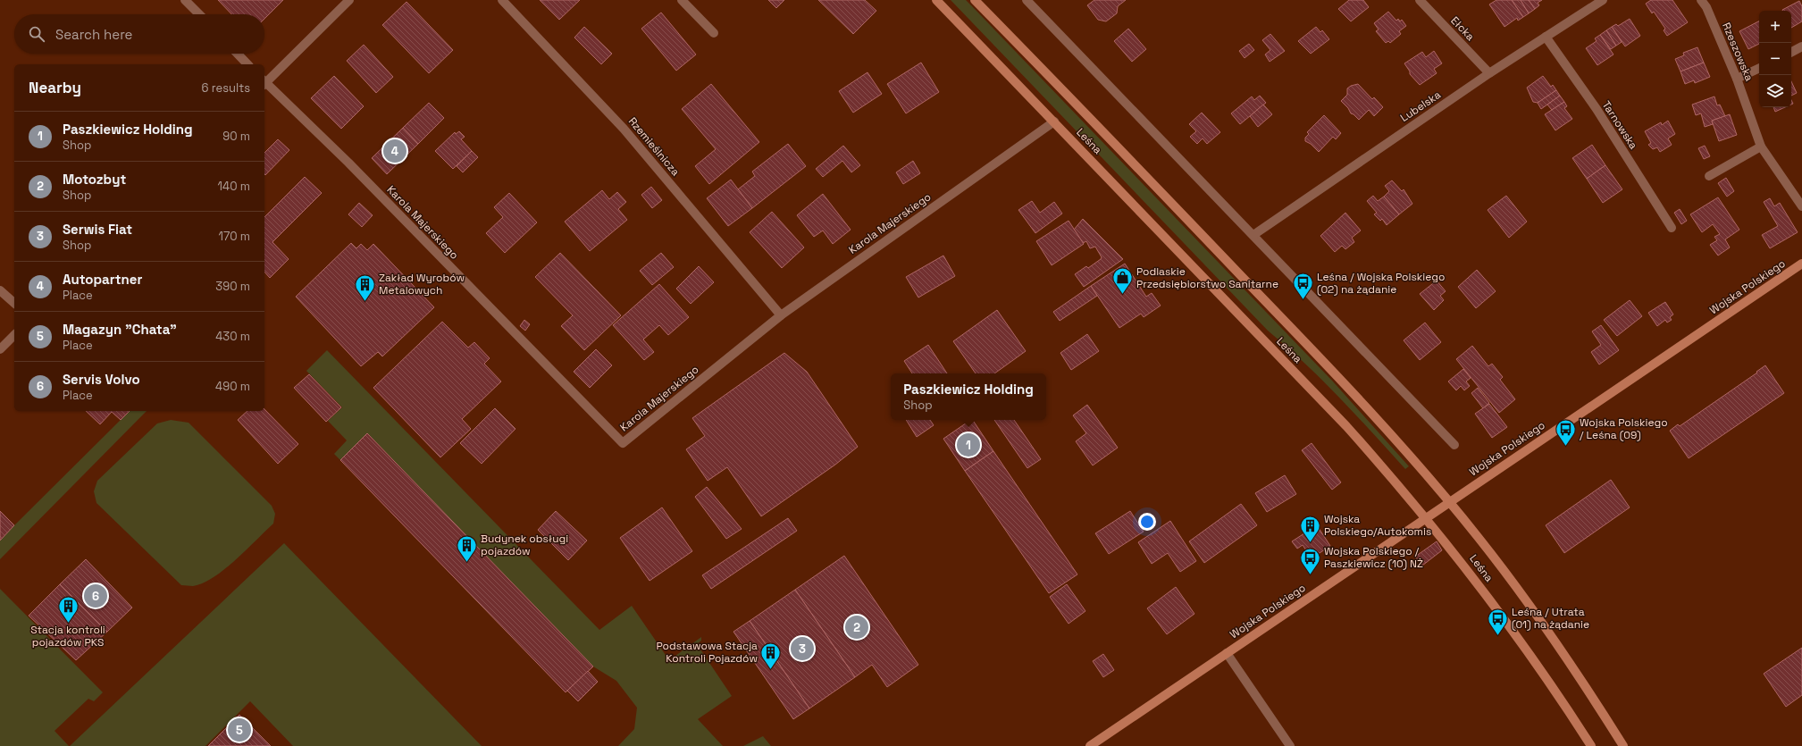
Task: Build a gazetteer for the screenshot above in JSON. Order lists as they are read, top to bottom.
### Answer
{
  "streets": {
    "main road": ["Leśna", "Wojska Polskiego"],
    "street": [
      "Ełcka",
      "Rzeszowska",
      "Lubelska",
      "Tarnowska",
      "Rzemieślnicza",
      "Karola Majerskiego"
    ]
  },
  "crossings": [
    ["Ełcka", "Lubelska"],
    ["Lubelska", "Tarnowska"],
    ["Leśna", "Karola Majerskiego"],
    ["Leśna", "Wojska Polskiego"],
    ["Rzemieślnicza", "Karola Majerskiego"]
  ],
  "places": {
    "shop": ["Podlaskie Przedsiębiorstwo Sanitarne"],
    "bus stop": [
      "Leśna / Wojska Polskiego (02) na żądanie",
      "Wojska Polskiego / Leśna (09)",
      "Wojska Polskiego / Paszkiewicz (10) NŻ",
      "Leśna / Utrata (01) na żądanie"
    ],
    "building": [
      "Zakład Wyrobów Metalowych",
      "Wojska Polskiego/Autokomis",
      "Budynek obsługi pojazdów",
      "Stacja kontroli pojazdów PKS",
      "Podstawowa Stacja Kontroli Pojazdów"
    ]
  },
  "page": {
    "map_buttons": ["+", "−"],
    "search": "Search here",
    "heading": ["Nearby", "6 results"],
    "list": [
      {
        "mark": "1",
        "name": "Paszkiewicz Holding",
        "note": "Shop",
        "value": "90 m"
      },
      {
        "mark": "2",
        "name": "Motozbyt",
        "note": "Shop",
        "value": "140 m"
      },
      {
        "mark": "3",
        "name": "Serwis Fiat",
        "note": "Shop",
        "value": "170 m"
      },
      {
        "mark": "4",
        "name": "Autopartner",
        "note": "Place",
        "value": "390 m"
      },
      {
        "mark": "5",
        "name": "Magazyn \"Chata\"",
        "note": "Place",
        "value": "430 m"
      },
      {
        "mark": "6",
        "name": "Servis Volvo",
        "note": "Place",
        "value": "490 m"
      }
    ],
    "pins": [
      "4",
      "1",
      "6",
      "2",
      "3",
      "5"
    ],
    "popup": ["Paszkiewicz Holding", "Shop"]
  }
}
